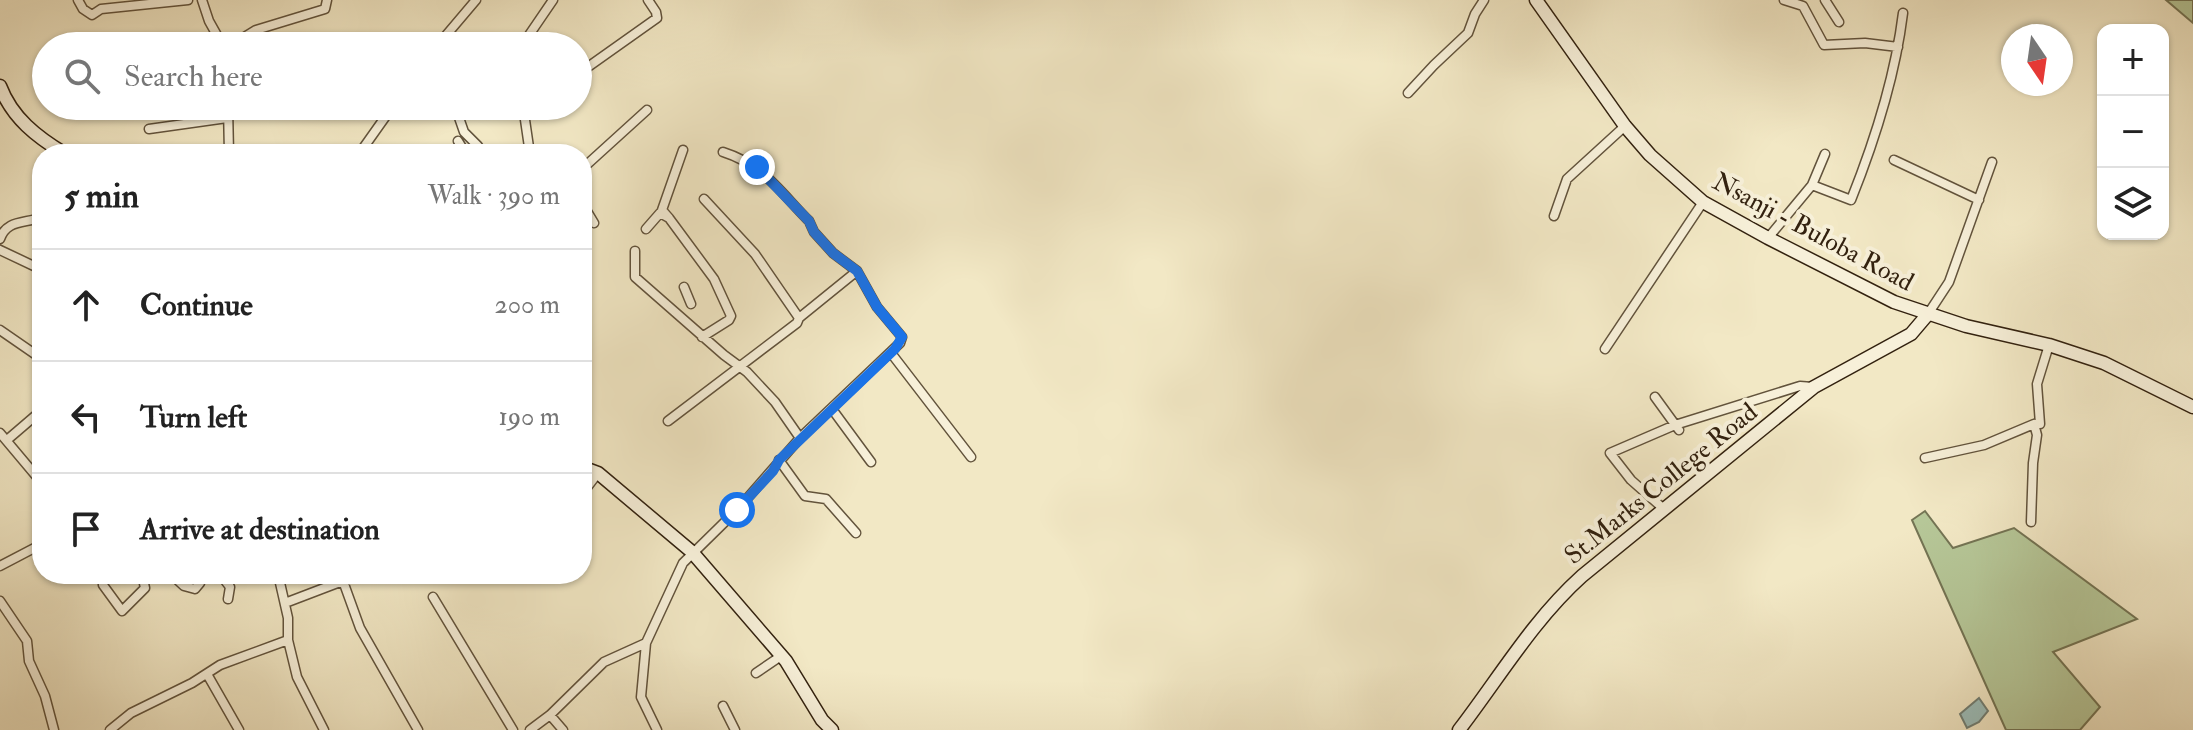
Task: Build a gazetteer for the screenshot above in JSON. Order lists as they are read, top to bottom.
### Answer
{
  "streets": {
    "main road": ["Nsanji - Buloba Road", "St.Marks College Road"]
  },
  "crossings": [
    ["Nsanji - Buloba Road", "St.Marks College Road"]
  ],
  "north": "bottom",
  "page": {
    "map_buttons": ["+", "−"],
    "search": "Search here",
    "heading": ["5 min", "Walk · 390 m"],
    "list": [
      ["Continue", "200 m"],
      ["Turn left", "190 m"],
      "Arrive at destination"
    ]
  }
}
